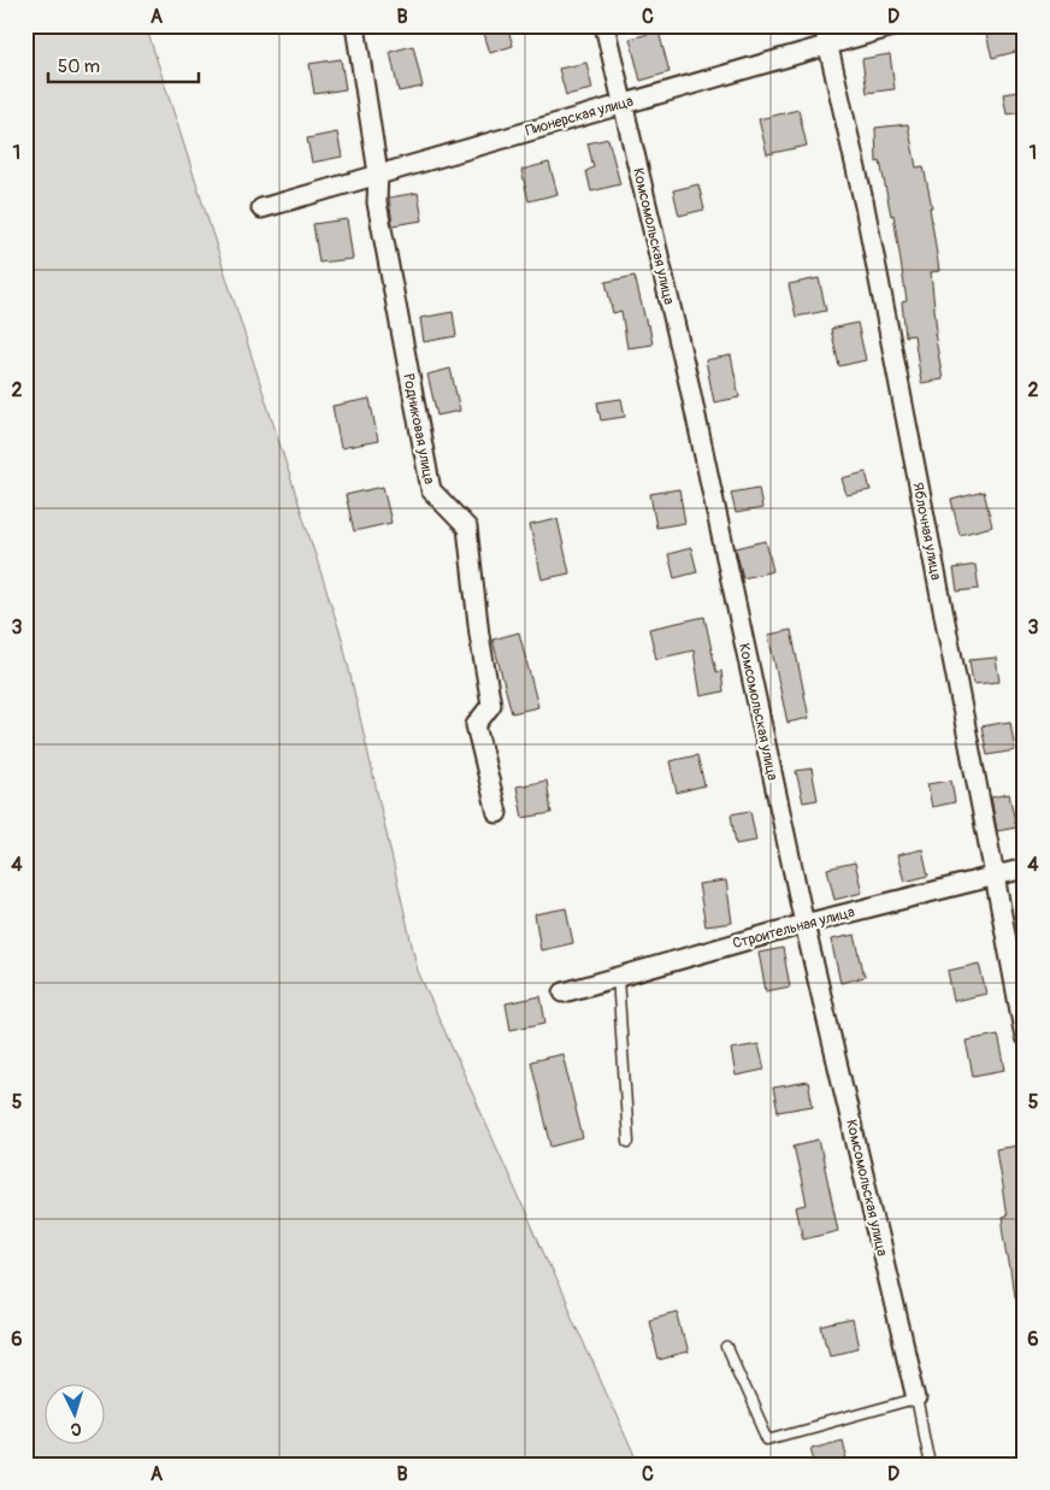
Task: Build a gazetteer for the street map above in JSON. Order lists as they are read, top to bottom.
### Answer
{
  "streets": {
    "street": [
      "Пионерская улица",
      "Комсомольская улица",
      "Родниковая улица",
      "Яблочная улица",
      "Строительная улица"
    ]
  },
  "crossings": [
    ["Пионерская улица", "Комсомольская улица"],
    ["Пионерская улица", "Родниковая улица"],
    ["Пионерская улица", "Яблочная улица"],
    ["Комсомольская улица", "Строительная улица"],
    ["Яблочная улица", "Строительная улица"]
  ],
  "scale_bar": "50 m",
  "north": "bottom",
  "grid": {
    "columns": [
      "A",
      "B",
      "C",
      "D"
    ],
    "rows": [
      "1",
      "2",
      "3",
      "4",
      "5",
      "6"
    ]
  }
}
